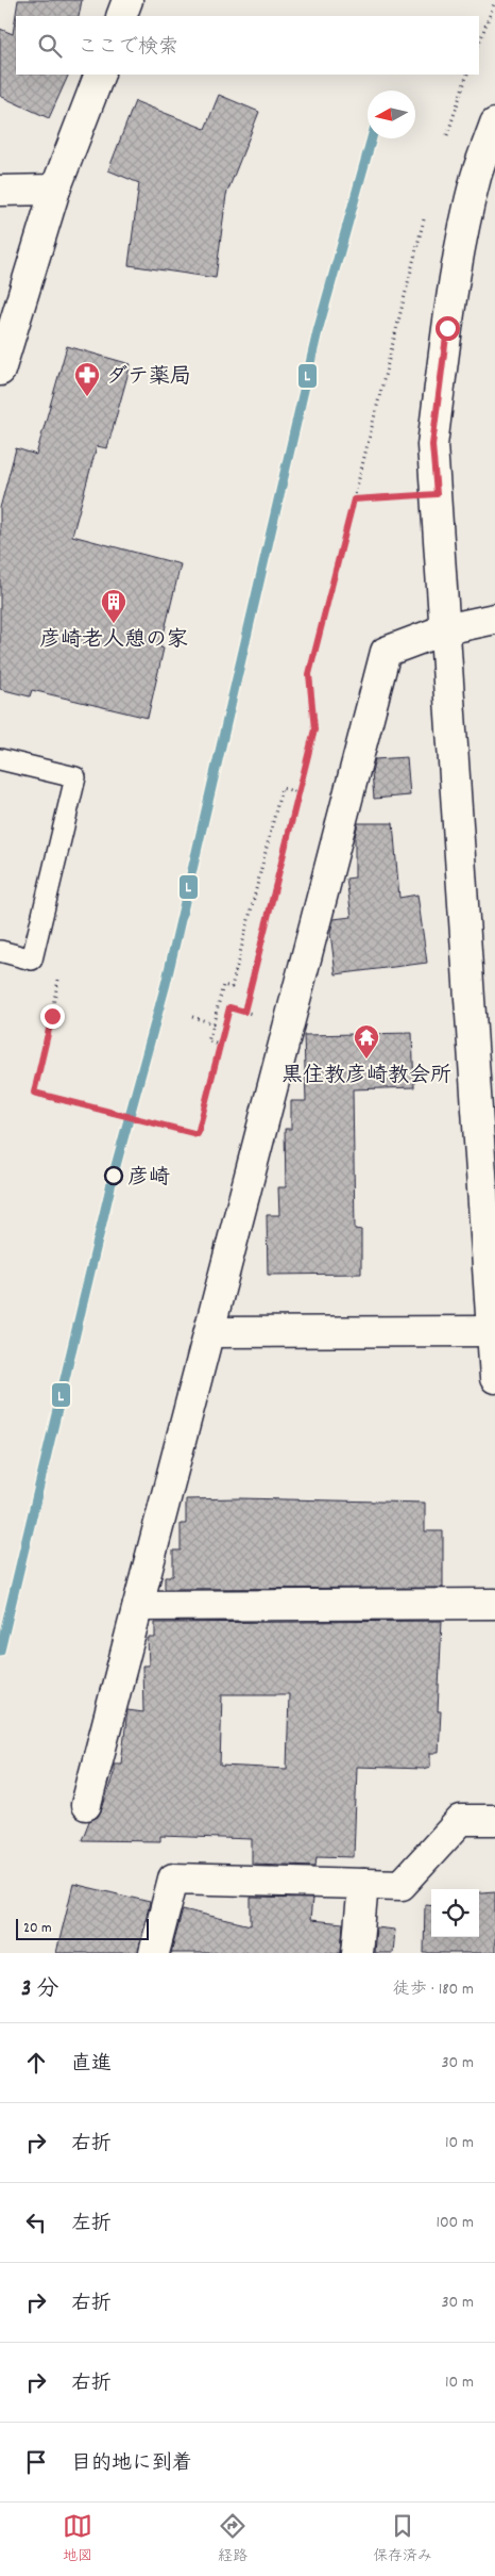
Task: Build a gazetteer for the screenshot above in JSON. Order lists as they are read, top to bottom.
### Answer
{
  "places": {
    "pharmacy": ["ダテ薬局"],
    "building": ["彦崎老人憩の家"],
    "temple": ["黒住教彦崎教会所"],
    "other": ["彦崎"]
  },
  "lines": ["transit line L"],
  "scale_bar": "20 m",
  "north": "left",
  "page": {
    "search": "ここで検索",
    "scale": "20 m",
    "heading": ["3 分", "徒歩 · 180 m"],
    "list": [
      ["直進", "30 m"],
      ["右折", "10 m"],
      ["左折", "100 m"],
      ["右折", "30 m"],
      ["右折", "10 m"],
      "目的地に到着"
    ],
    "nav": ["地図", "経路", "保存済み"]
  }
}
